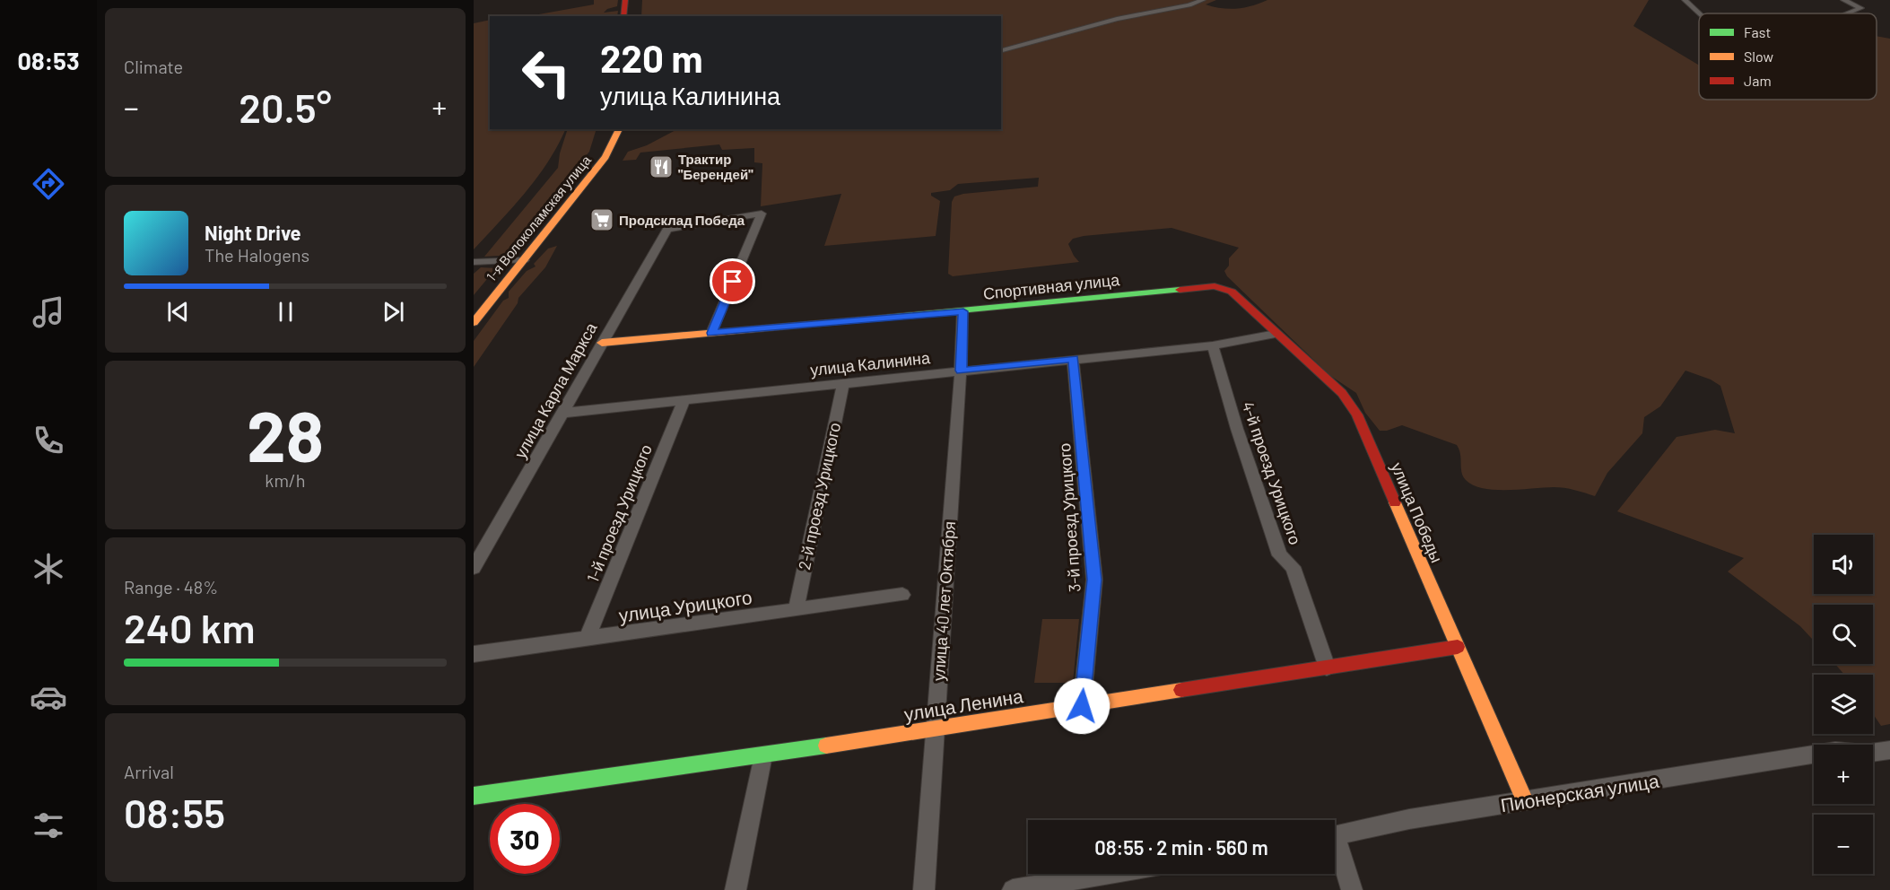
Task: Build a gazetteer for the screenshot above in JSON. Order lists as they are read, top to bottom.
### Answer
{
  "streets": {
    "street": [
      "1-я Волоколамская улица",
      "Спортивная улица",
      "улица Калинина",
      "улица Карла Маркса",
      "4-й проезд Урицкого",
      "2-й проезд Урицкого",
      "улица Победы",
      "1-й проезд Урицкого",
      "3-й проезд Урицкого",
      "улица 40 лет Октября",
      "улица Урицкого",
      "улица Ленина",
      "Пионерская улица"
    ]
  },
  "crossings": [
    ["Спортивная улица", "улица Карла Маркса"],
    ["Спортивная улица", "улица Победы"],
    ["Спортивная улица", "улица 40 лет Октября"],
    ["улица Калинина", "улица Карла Маркса"],
    ["улица Калинина", "4-й проезд Урицкого"],
    ["улица Калинина", "2-й проезд Урицкого"],
    ["улица Калинина", "улица Победы"],
    ["улица Калинина", "1-й проезд Урицкого"],
    ["улица Калинина", "3-й проезд Урицкого"],
    ["улица Калинина", "улица 40 лет Октября"],
    ["4-й проезд Урицкого", "улица Ленина"],
    ["2-й проезд Урицкого", "улица Урицкого"],
    ["улица Победы", "улица Ленина"],
    ["улица Победы", "Пионерская улица"],
    ["1-й проезд Урицкого", "улица Урицкого"],
    ["3-й проезд Урицкого", "улица Ленина"],
    ["улица 40 лет Октября", "улица Ленина"]
  ],
  "places": {
    "restaurant": ["Трактир \"Берендей\""],
    "supermarket": ["Продсклад Победа"]
  },
  "legend": ["Fast", "Slow", "Jam"],
  "page": {
    "tabs": "08:53",
    "tile": [
      "Climate",
      ["28", "km/h"],
      ["Range · 48%", "240 km"],
      ["Arrival", "08:55"]
    ],
    "turn": ["220 m", "улица Калинина"],
    "heat": ["−", "20.5°", "+"],
    "song": ["Night Drive", "The Halogens"],
    "map_buttons": ["+", "−"],
    "limit": "30",
    "trip": "08:55 · 2 min · 560 m"
  }
}
